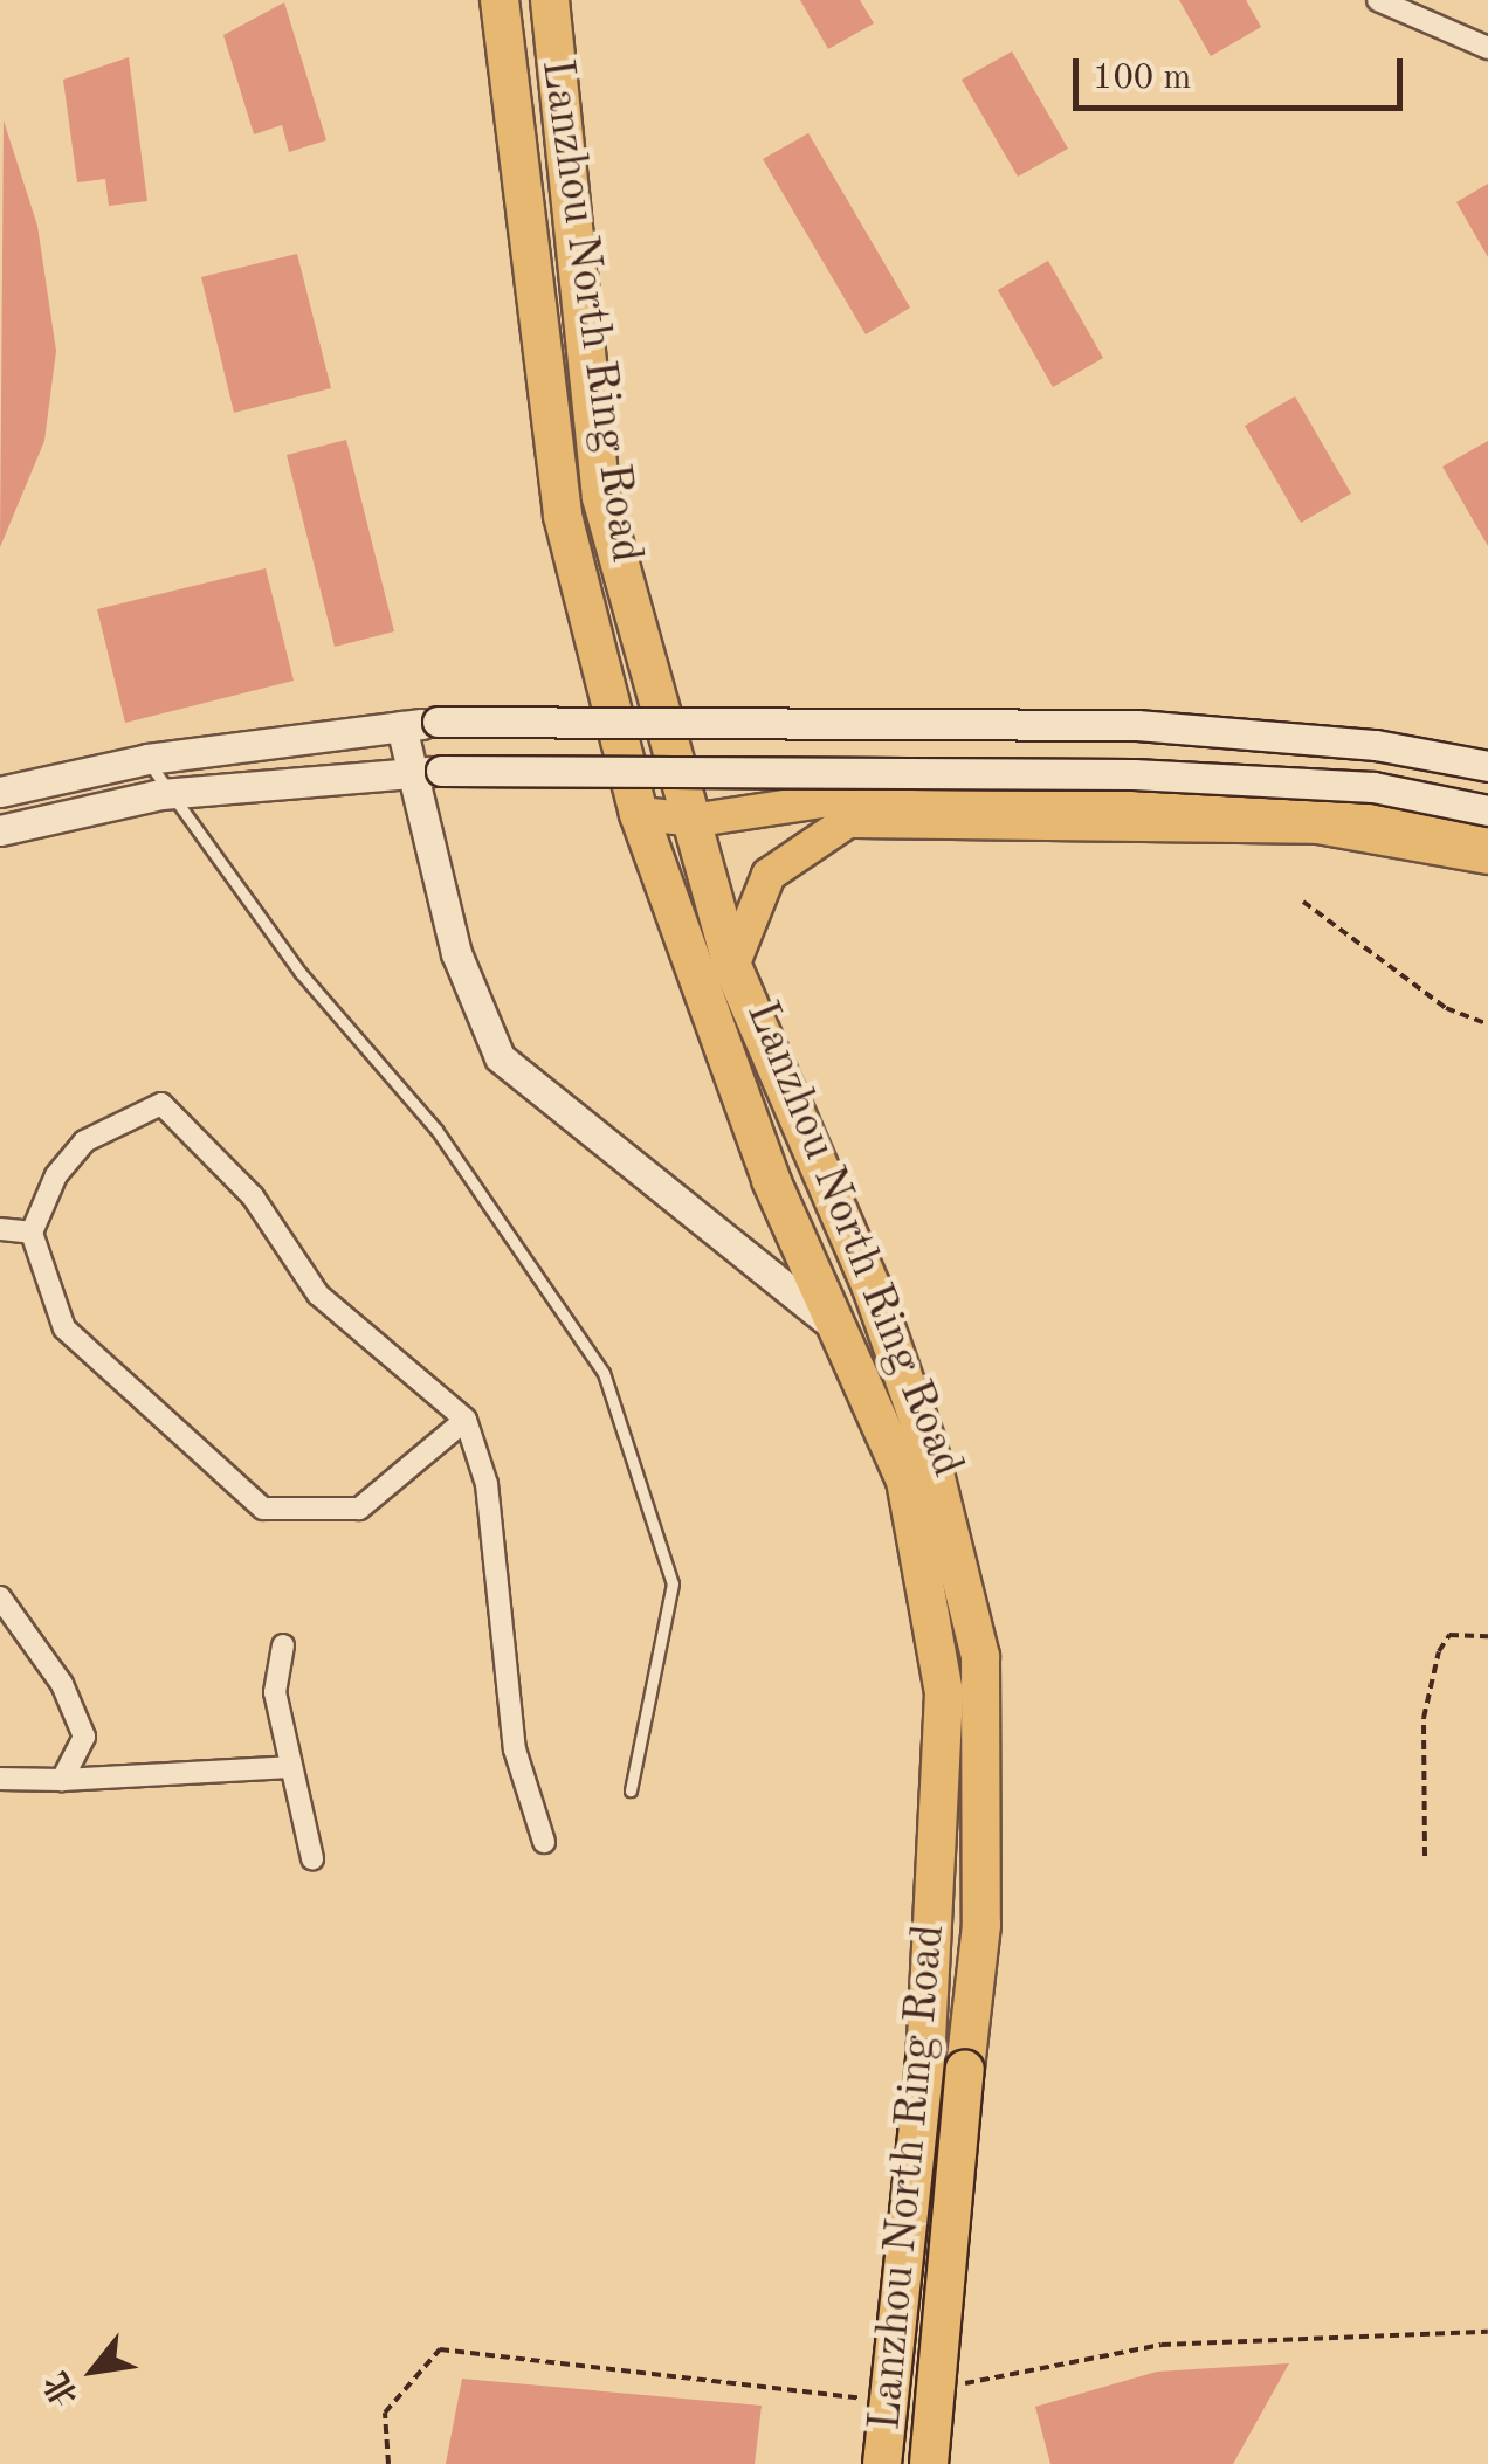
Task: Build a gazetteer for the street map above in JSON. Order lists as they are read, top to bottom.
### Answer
{
  "streets": {
    "highway": ["Lanzhou North Ring Road"]
  },
  "scale_bar": "100 m",
  "north": "bottom left"
}
